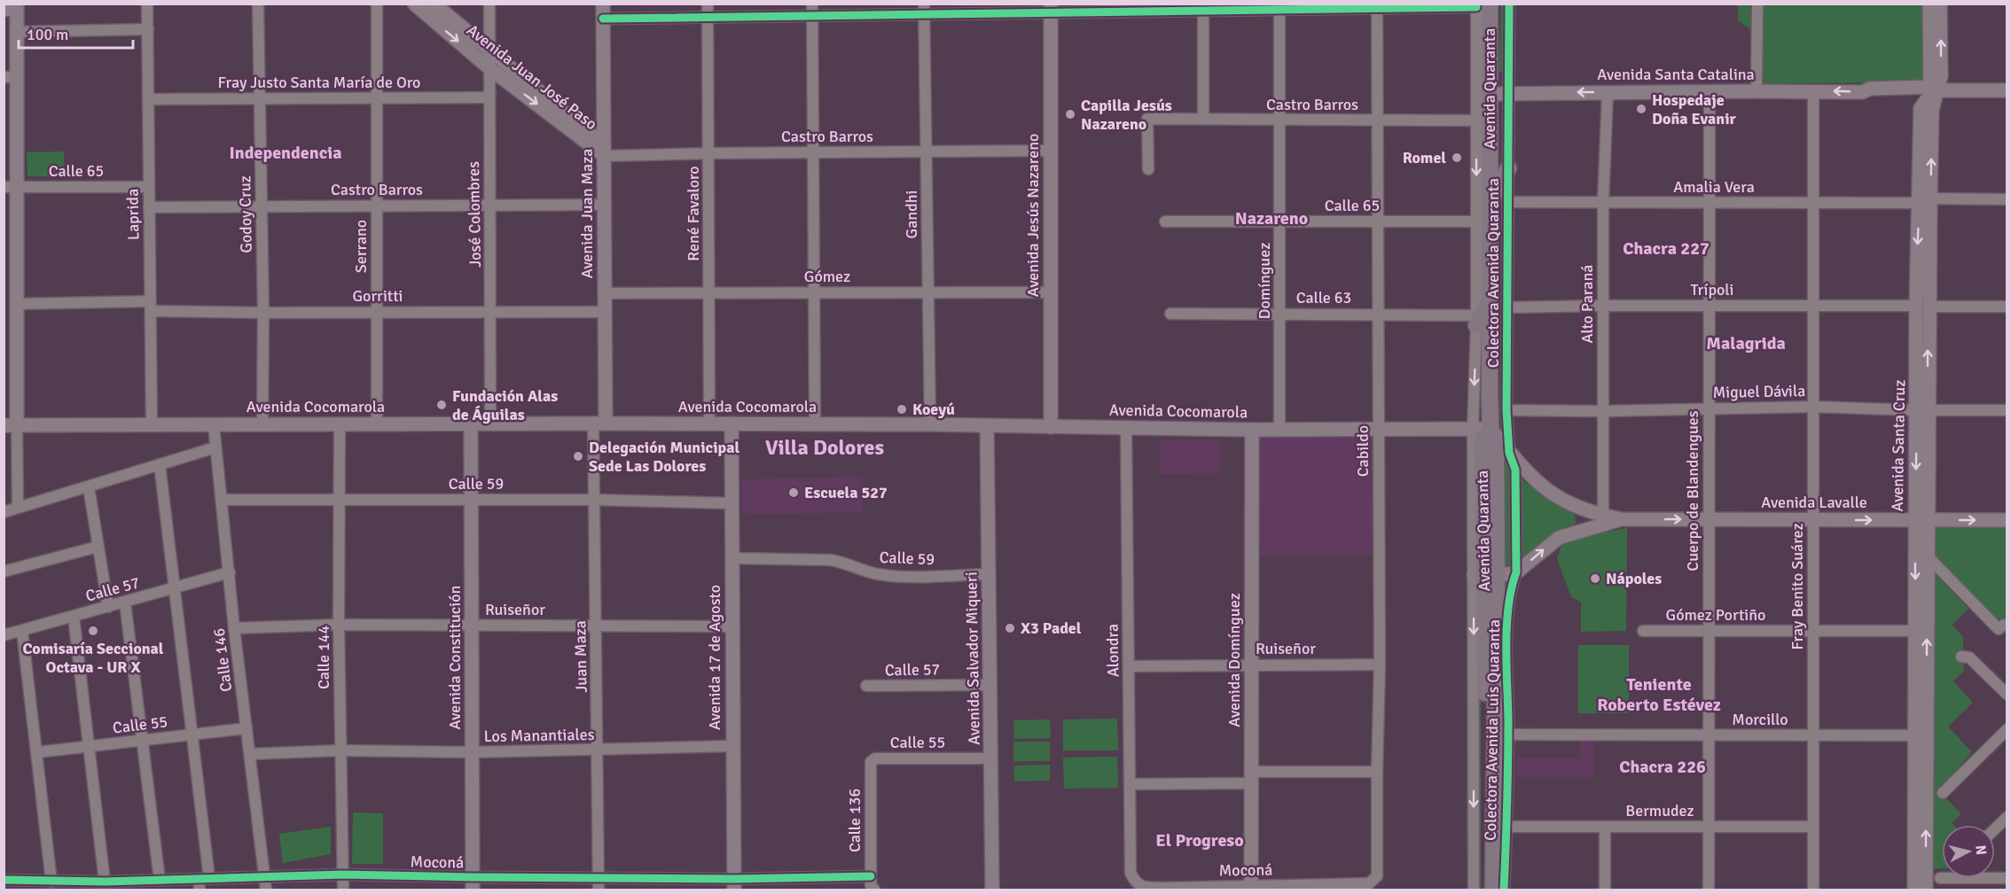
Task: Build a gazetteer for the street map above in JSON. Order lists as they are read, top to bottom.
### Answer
{
  "streets": {
    "highway": ["Avenida Quaranta"],
    "main road": [
      "Avenida Santa Catalina",
      "Avenida Juan José Paso",
      "Avenida Juan Maza",
      "Avenida Jesús Nazareno",
      "Avenida Cocomarola",
      "Avenida Santa Cruz",
      "Avenida Lavalle",
      "Avenida Constitución",
      "Avenida 17 de Agosto",
      "Avenida Salvador Miqueri",
      "Avenida Domínguez"
    ],
    "street": [
      "Fray Justo Santa María de Oro",
      "Castro Barros",
      "Calle 65",
      "Amalia Vera",
      "René Favaloro",
      "Laprida",
      "Godoy Cruz",
      "José Colombres",
      "Gandhi",
      "Serrano",
      "Colectora Avenida Quaranta",
      "Gómez",
      "Domínguez",
      "Trípoli",
      "Gorritti",
      "Calle 63",
      "Alto Paraná",
      "Miguel Dávila",
      "Cabildo",
      "Calle 59",
      "Cuerpo de Blandengues",
      "Fray Benito Suárez",
      "Calle 57",
      "Ruiseñor",
      "Gómez Portiño",
      "Alondra",
      "Juan Maza",
      "Calle 144",
      "Calle 146",
      "Morcillo",
      "Calle 55",
      "Colectora Avenida Luis Quaranta",
      "Los Manantiales",
      "Bermudez",
      "Calle 136",
      "Moconá"
    ]
  },
  "crossings": [
    ["Avenida Santa Catalina", "Avenida Quaranta"],
    ["Avenida Santa Catalina", "Colectora Avenida Quaranta"],
    ["Avenida Santa Catalina", "Alto Paraná"],
    ["Avenida Santa Catalina", "Avenida Santa Cruz"],
    ["Avenida Santa Catalina", "Cuerpo de Blandengues"],
    ["Avenida Santa Catalina", "Fray Benito Suárez"],
    ["Avenida Santa Catalina", "Colectora Avenida Luis Quaranta"],
    ["Avenida Juan José Paso", "Castro Barros"],
    ["Avenida Juan José Paso", "Avenida Juan Maza"],
    ["Avenida Juan José Paso", "José Colombres"],
    ["Fray Justo Santa María de Oro", "Laprida"],
    ["Fray Justo Santa María de Oro", "Godoy Cruz"],
    ["Fray Justo Santa María de Oro", "José Colombres"],
    ["Fray Justo Santa María de Oro", "Serrano"],
    ["Avenida Quaranta", "Avenida Cocomarola"],
    ["Avenida Quaranta", "Avenida Lavalle"],
    ["Avenida Quaranta", "Colectora Avenida Luis Quaranta"],
    ["Castro Barros", "Avenida Juan Maza"],
    ["Castro Barros", "René Favaloro"],
    ["Castro Barros", "Laprida"],
    ["Castro Barros", "Godoy Cruz"],
    ["Castro Barros", "José Colombres"],
    ["Castro Barros", "Gandhi"],
    ["Castro Barros", "Avenida Jesús Nazareno"],
    ["Castro Barros", "Serrano"],
    ["Castro Barros", "Domínguez"],
    ["Castro Barros", "Cabildo"],
    ["Castro Barros", "Colectora Avenida Luis Quaranta"],
    ["Calle 65", "Laprida"],
    ["Calle 65", "Domínguez"],
    ["Calle 65", "Cabildo"],
    ["Calle 65", "Colectora Avenida Luis Quaranta"],
    ["Amalia Vera", "Colectora Avenida Quaranta"],
    ["Amalia Vera", "Alto Paraná"],
    ["Amalia Vera", "Avenida Santa Cruz"],
    ["Amalia Vera", "Cuerpo de Blandengues"],
    ["Amalia Vera", "Fray Benito Suárez"],
    ["Avenida Juan Maza", "Gómez"],
    ["Avenida Juan Maza", "Gorritti"],
    ["Avenida Juan Maza", "Avenida Cocomarola"],
    ["Avenida Juan Maza", "Juan Maza"],
    ["René Favaloro", "Gómez"],
    ["René Favaloro", "Avenida Cocomarola"],
    ["Laprida", "Gorritti"],
    ["Laprida", "Avenida Cocomarola"],
    ["Godoy Cruz", "Gorritti"],
    ["Godoy Cruz", "Avenida Cocomarola"],
    ["José Colombres", "Gorritti"],
    ["José Colombres", "Avenida Cocomarola"],
    ["Gandhi", "Gómez"],
    ["Gandhi", "Avenida Cocomarola"],
    ["Avenida Jesús Nazareno", "Gómez"],
    ["Avenida Jesús Nazareno", "Avenida Cocomarola"],
    ["Serrano", "Gorritti"],
    ["Serrano", "Avenida Cocomarola"],
    ["Colectora Avenida Quaranta", "Trípoli"],
    ["Colectora Avenida Quaranta", "Miguel Dávila"],
    ["Colectora Avenida Quaranta", "Avenida Lavalle"],
    ["Colectora Avenida Quaranta", "Colectora Avenida Luis Quaranta"],
    ["Domínguez", "Calle 63"],
    ["Domínguez", "Avenida Cocomarola"],
    ["Trípoli", "Alto Paraná"],
    ["Trípoli", "Avenida Santa Cruz"],
    ["Trípoli", "Cuerpo de Blandengues"],
    ["Trípoli", "Fray Benito Suárez"],
    ["Calle 63", "Cabildo"],
    ["Calle 63", "Colectora Avenida Luis Quaranta"],
    ["Alto Paraná", "Miguel Dávila"],
    ["Alto Paraná", "Avenida Lavalle"],
    ["Miguel Dávila", "Avenida Santa Cruz"],
    ["Miguel Dávila", "Cuerpo de Blandengues"],
    ["Miguel Dávila", "Fray Benito Suárez"],
    ["Avenida Cocomarola", "Cabildo"],
    ["Avenida Cocomarola", "Avenida Lavalle"],
    ["Avenida Cocomarola", "Alondra"],
    ["Avenida Cocomarola", "Juan Maza"],
    ["Avenida Cocomarola", "Calle 144"],
    ["Avenida Cocomarola", "Avenida Constitución"],
    ["Avenida Cocomarola", "Avenida 17 de Agosto"],
    ["Avenida Cocomarola", "Avenida Salvador Miqueri"],
    ["Avenida Cocomarola", "Calle 146"],
    ["Avenida Cocomarola", "Avenida Domínguez"],
    ["Avenida Cocomarola", "Colectora Avenida Luis Quaranta"],
    ["Avenida Santa Cruz", "Avenida Lavalle"],
    ["Avenida Santa Cruz", "Gómez Portiño"],
    ["Avenida Santa Cruz", "Morcillo"],
    ["Cabildo", "Ruiseñor"],
    ["Cabildo", "Moconá"],
    ["Calle 59", "Juan Maza"],
    ["Calle 59", "Calle 144"],
    ["Calle 59", "Avenida Constitución"],
    ["Calle 59", "Avenida 17 de Agosto"],
    ["Calle 59", "Avenida Salvador Miqueri"],
    ["Calle 59", "Calle 146"],
    ["Cuerpo de Blandengues", "Avenida Lavalle"],
    ["Cuerpo de Blandengues", "Gómez Portiño"],
    ["Cuerpo de Blandengues", "Morcillo"],
    ["Cuerpo de Blandengues", "Bermudez"],
    ["Avenida Lavalle", "Fray Benito Suárez"],
    ["Avenida Lavalle", "Colectora Avenida Luis Quaranta"],
    ["Fray Benito Suárez", "Gómez Portiño"],
    ["Fray Benito Suárez", "Morcillo"],
    ["Fray Benito Suárez", "Bermudez"],
    ["Calle 57", "Avenida Salvador Miqueri"],
    ["Calle 57", "Calle 146"],
    ["Ruiseñor", "Alondra"],
    ["Ruiseñor", "Juan Maza"],
    ["Ruiseñor", "Calle 144"],
    ["Ruiseñor", "Avenida Constitución"],
    ["Ruiseñor", "Avenida 17 de Agosto"],
    ["Ruiseñor", "Calle 146"],
    ["Ruiseñor", "Avenida Domínguez"],
    ["Alondra", "Moconá"],
    ["Juan Maza", "Los Manantiales"],
    ["Juan Maza", "Moconá"],
    ["Calle 144", "Los Manantiales"],
    ["Calle 144", "Moconá"],
    ["Avenida Constitución", "Los Manantiales"],
    ["Avenida Constitución", "Moconá"],
    ["Avenida 17 de Agosto", "Los Manantiales"],
    ["Avenida 17 de Agosto", "Moconá"],
    ["Avenida Salvador Miqueri", "Calle 55"],
    ["Calle 146", "Calle 55"],
    ["Calle 146", "Los Manantiales"],
    ["Calle 146", "Moconá"],
    ["Avenida Domínguez", "Moconá"],
    ["Morcillo", "Colectora Avenida Luis Quaranta"],
    ["Calle 55", "Calle 136"],
    ["Colectora Avenida Luis Quaranta", "Bermudez"],
    ["Calle 136", "Moconá"]
  ],
  "one_way": ["Avenida Santa Catalina", "Avenida Lavalle"],
  "districts": [
    "Independencia",
    "Nazareno",
    "Chacra 227",
    "Malagrida",
    "Villa Dolores",
    "Teniente Roberto Estévez",
    "Chacra 226",
    "El Progreso"
  ],
  "places": [
    "Hospedaje Doña Evanir",
    "Capilla Jesús Nazareno",
    "Romel",
    "Fundación Alas de Águilas",
    "Koeyú",
    "Delegación Municipal Sede Las Dolores",
    "Escuela 527",
    "Nápoles",
    "X3 Padel",
    "Comisaría Seccional Octava - UR X"
  ],
  "scale_bar": "100 m",
  "north": "right"
}
